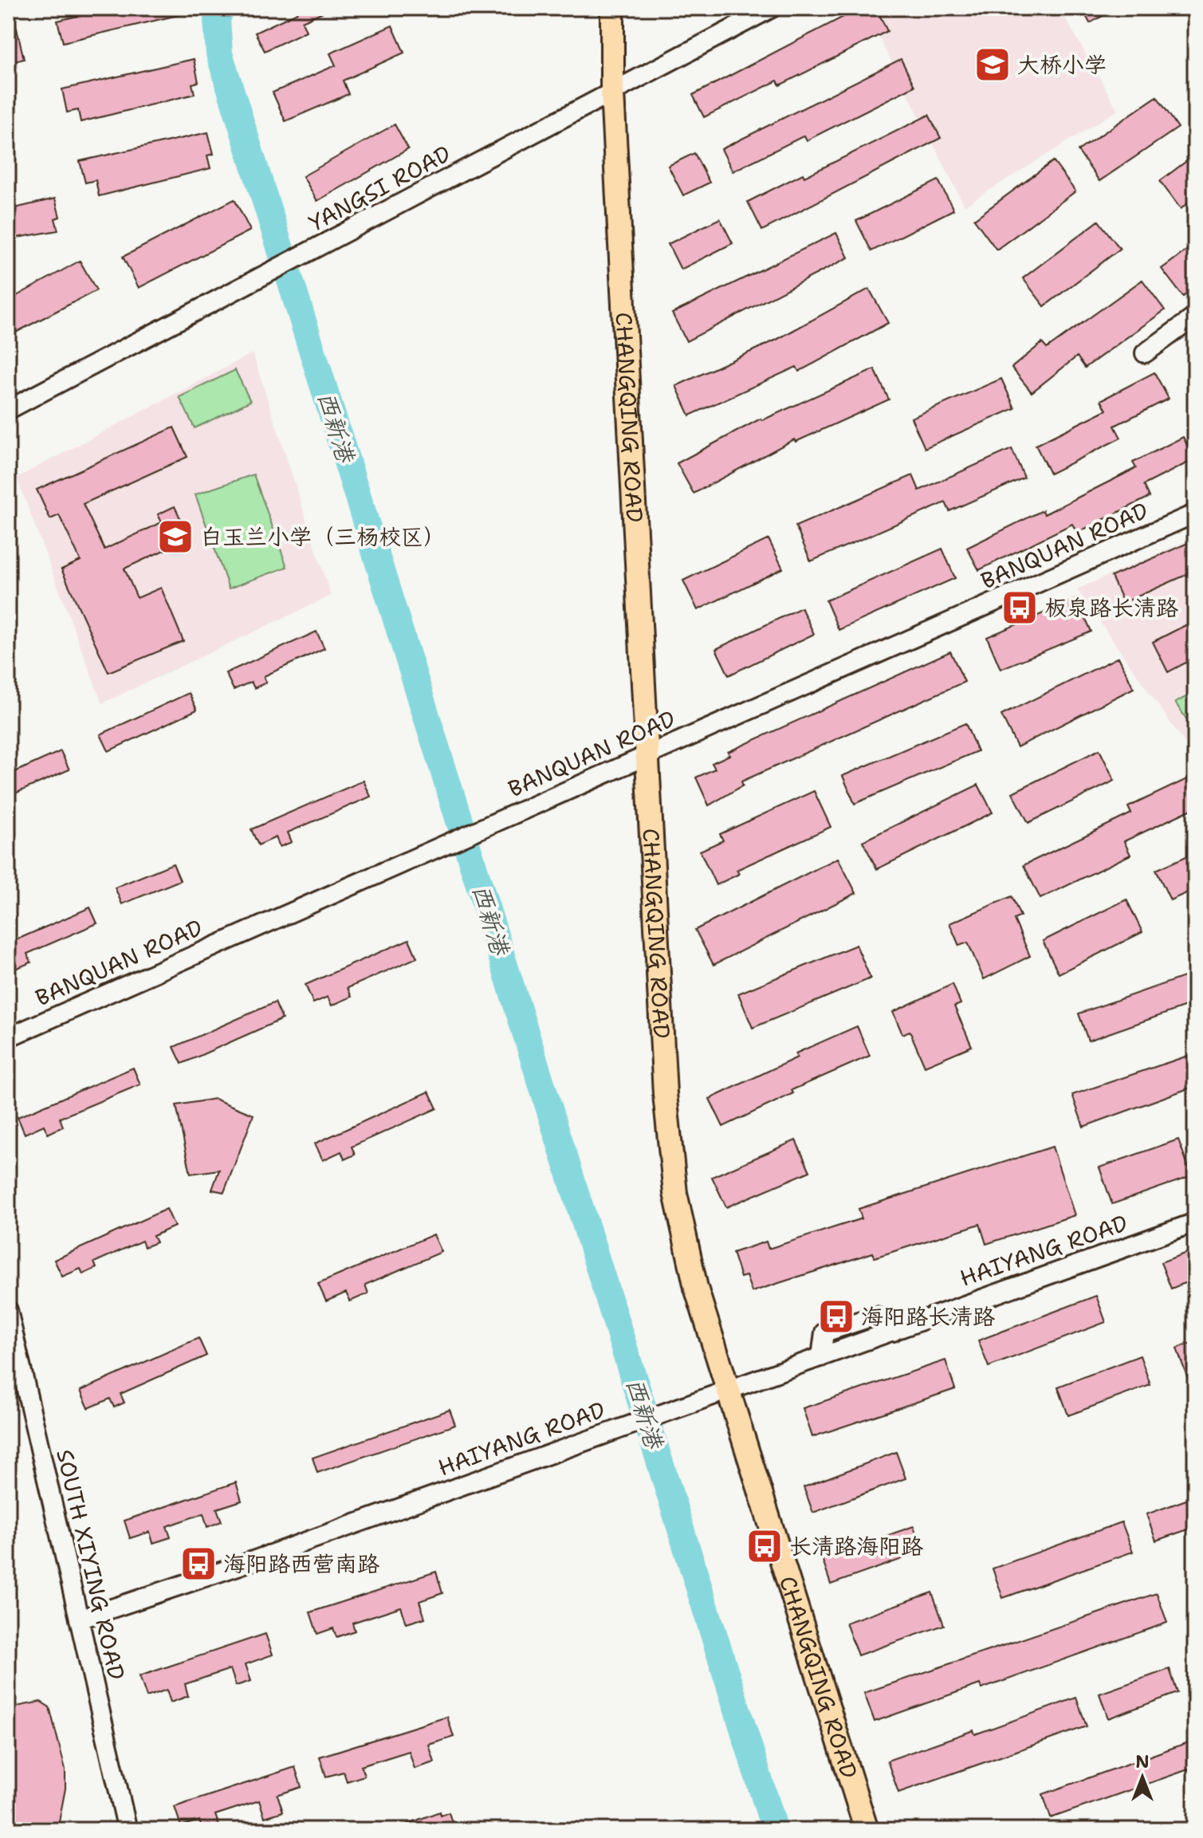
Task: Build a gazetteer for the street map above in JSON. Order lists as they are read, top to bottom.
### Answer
{
  "streets": {
    "main road": ["CHANGQING ROAD"],
    "street": [
      "YANGSI ROAD",
      "BANQUAN ROAD",
      "HAIYANG ROAD",
      "SOUTH XIYING ROAD"
    ]
  },
  "crossings": [
    ["YANGSI ROAD", "CHANGQING ROAD"],
    ["CHANGQING ROAD", "BANQUAN ROAD"],
    ["CHANGQING ROAD", "HAIYANG ROAD"],
    ["HAIYANG ROAD", "SOUTH XIYING ROAD"]
  ],
  "water": ["西新港"],
  "places": {
    "school or university": ["大桥小学", "白玉兰小学（三杨校区）"],
    "bus stop": [
      "板泉路长清路",
      "海阳路长清路",
      "长清路海阳路",
      "海阳路西营南路"
    ]
  },
  "north": "top"
}
